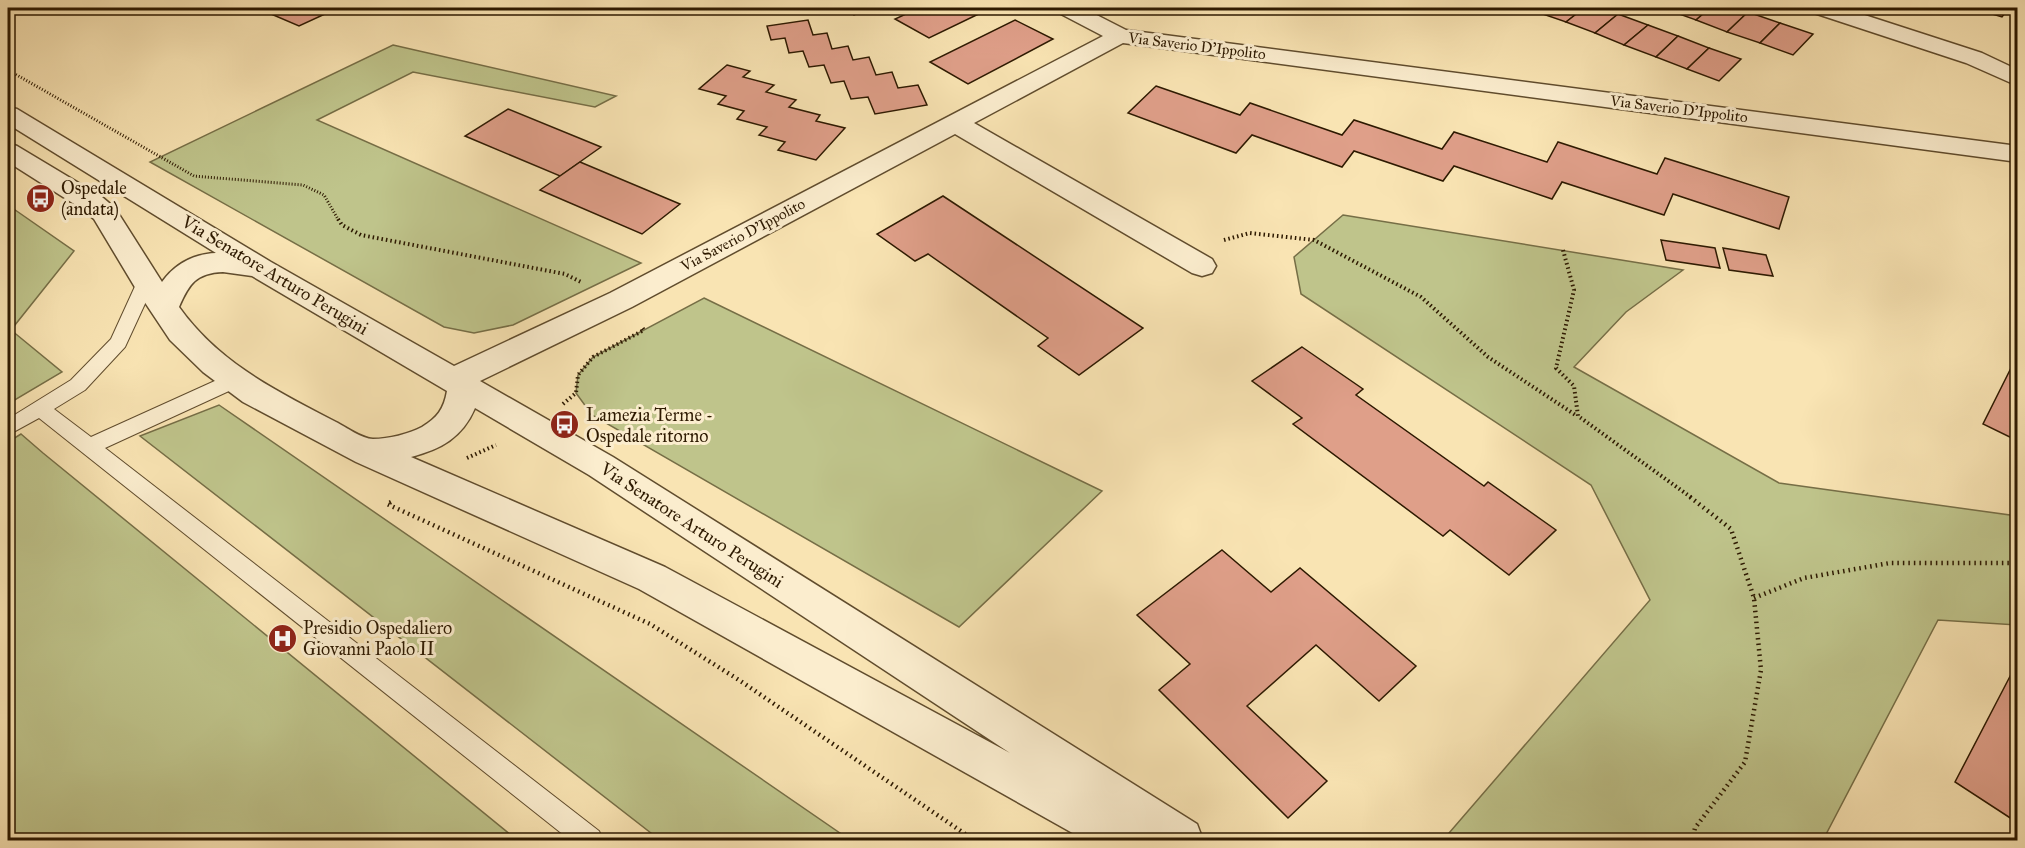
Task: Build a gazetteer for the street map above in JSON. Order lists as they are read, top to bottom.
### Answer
{
  "streets": {
    "street": ["Via Saverio D'Ippolito", "Via Senatore Arturo Perugini"]
  },
  "crossings": [
    ["Via Saverio D'Ippolito", "Via Senatore Arturo Perugini"]
  ],
  "places": {
    "bus stop": ["Ospedale (andata)", "Lamezia Terme - Ospedale ritorno"],
    "hospital": ["Presidio Ospedaliero Giovanni Paolo II"]
  }
}
